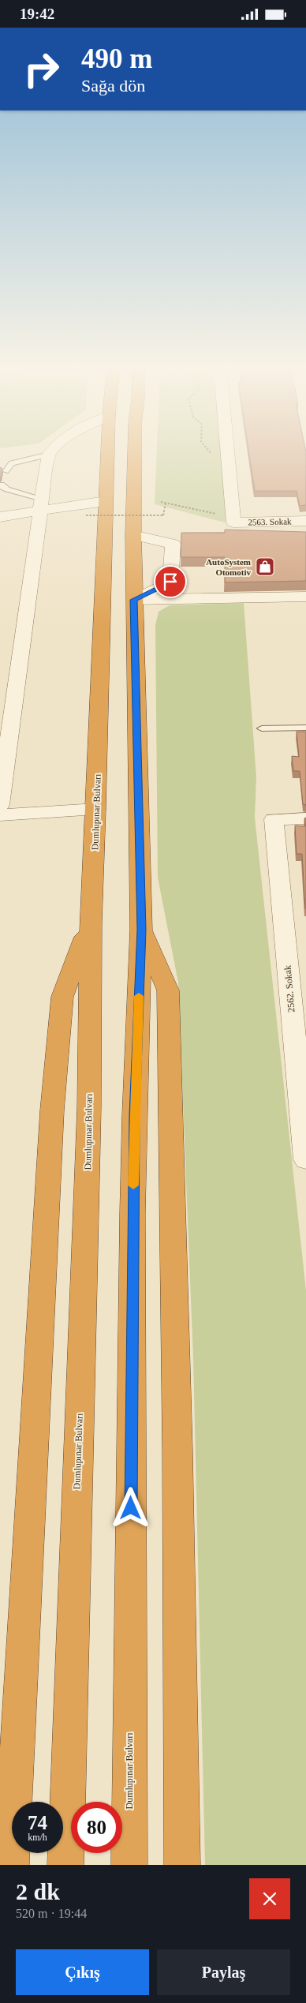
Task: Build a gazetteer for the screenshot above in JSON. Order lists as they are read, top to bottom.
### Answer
{
  "streets": {
    "highway": ["Dumlupınar Bulvarı"],
    "street": ["2563. Sokak", "2562. Sokak"]
  },
  "places": {
    "shop": ["AutoSystem Otomotiv"]
  },
  "page": {
    "status": "19:42",
    "turn": ["490 m", "Sağa dön"],
    "speed": "74 km/h",
    "limit": "80",
    "heading": ["2 dk", "520 m · 19:44"],
    "buttons": ["Çıkış", "Paylaş"]
  }
}
